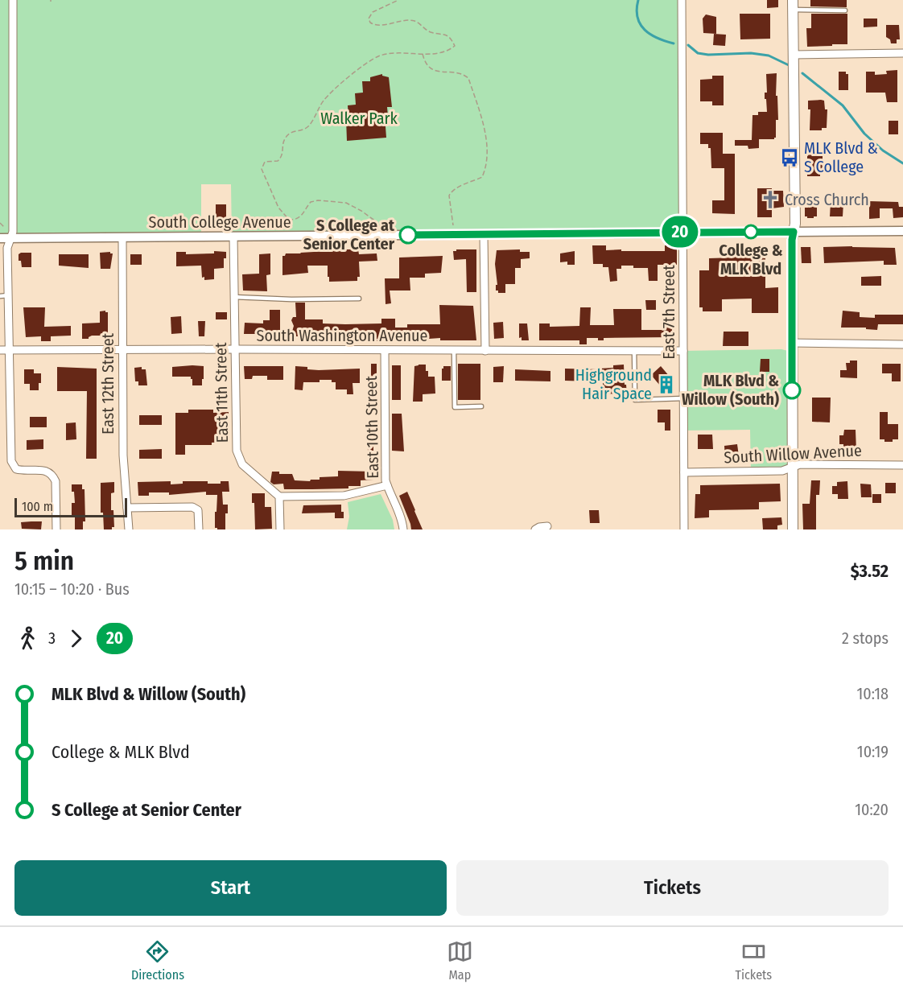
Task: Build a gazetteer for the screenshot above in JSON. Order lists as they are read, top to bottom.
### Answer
{
  "streets": {
    "street": [
      "South College Avenue",
      "East 7th Street",
      "South Washington Avenue",
      "East 12th Street",
      "East 11th Street",
      "East 10th Street",
      "South Willow Avenue"
    ]
  },
  "crossings": [
    ["South College Avenue", "East 7th Street"],
    ["South College Avenue", "East 12th Street"],
    ["South College Avenue", "East 11th Street"],
    ["East 7th Street", "South Washington Avenue"],
    ["East 7th Street", "South Willow Avenue"],
    ["South Washington Avenue", "East 12th Street"],
    ["South Washington Avenue", "East 11th Street"],
    ["South Washington Avenue", "East 10th Street"]
  ],
  "parks": ["Walker Park"],
  "places": {
    "bus stop": ["MLK Blvd & S College"],
    "church": ["Cross Church"],
    "other": ["College & MLK Blvd", "S College at Senior Center", "MLK Blvd & Willow (South)"],
    "building": ["Highground Hair Space"]
  },
  "lines": ["bus line 20"],
  "scale_bar": "100 m",
  "page": {
    "on_map": "20",
    "scale": "100 m",
    "heading": ["5 min", "10:15 – 10:20 · Bus", "$3.52"],
    "legs": ["3", "20", "2 stops"],
    "list": [
      {
        "name": "MLK Blvd & Willow (South)",
        "value": "10:18"
      },
      {
        "name": "College & MLK Blvd",
        "value": "10:19"
      },
      {
        "name": "S College at Senior Center",
        "value": "10:20"
      }
    ],
    "buttons": ["Start", "Tickets"],
    "tabs": ["Directions", "Map", "Tickets"]
  }
}
